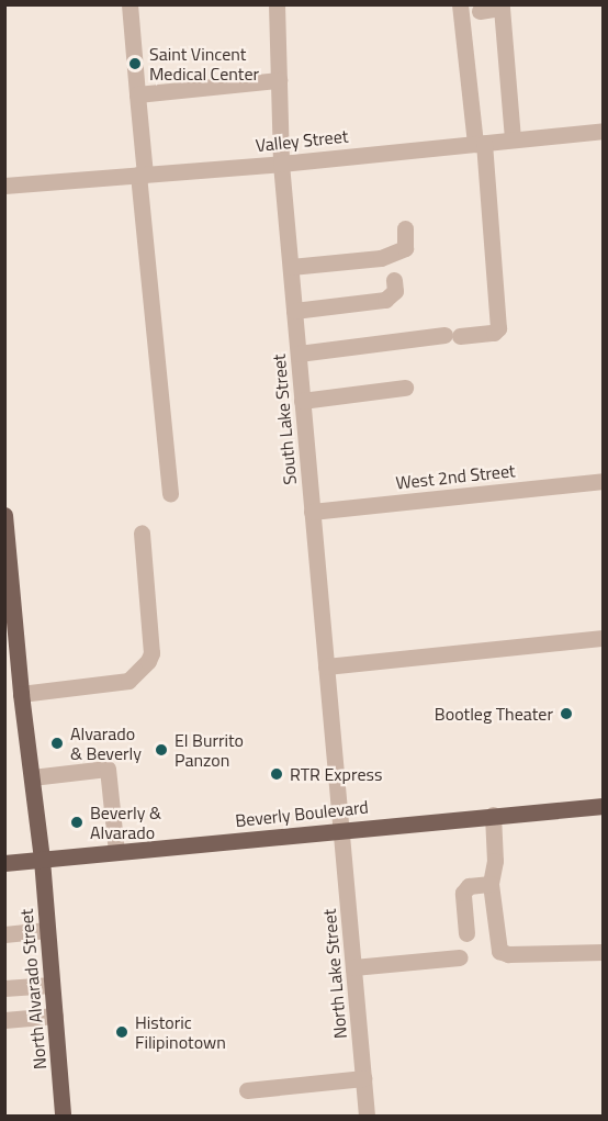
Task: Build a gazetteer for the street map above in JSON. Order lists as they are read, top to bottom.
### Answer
{
  "streets": {
    "main road": ["Beverly Boulevard", "North Alvarado Street"],
    "street": [
      "Valley Street",
      "South Lake Street",
      "West 2nd Street",
      "North Lake Street"
    ]
  },
  "crossings": [
    ["Valley Street", "South Lake Street"],
    ["South Lake Street", "West 2nd Street"],
    ["South Lake Street", "Beverly Boulevard"],
    ["South Lake Street", "North Lake Street"],
    ["Beverly Boulevard", "North Lake Street"],
    ["Beverly Boulevard", "North Alvarado Street"]
  ],
  "places": [
    "Saint Vincent Medical Center",
    "Bootleg Theater",
    "Alvarado & Beverly",
    "El Burrito Panzon",
    "RTR Express",
    "Beverly & Alvarado",
    "Historic Filipinotown"
  ]
}
